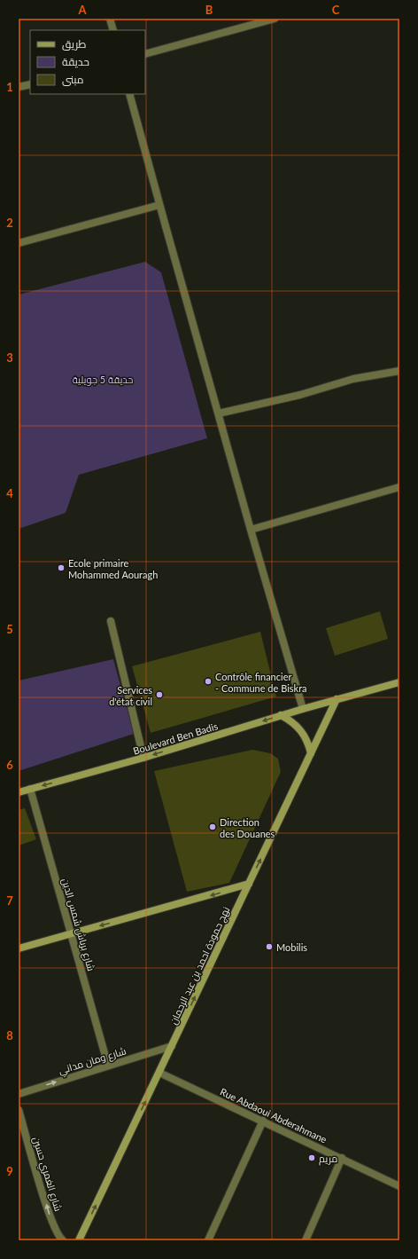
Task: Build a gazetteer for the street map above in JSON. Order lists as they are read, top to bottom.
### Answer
{
  "streets": {
    "main road": ["Boulevard Ben Badis", "نهج حمودة احمد بن عبد الرحمان"],
    "street": [
      "شارع برباش شمس الدين",
      "شارع ومان مداني",
      "Rue Abdaoui Abderahmane",
      "شارع الغمري حسين"
    ]
  },
  "crossings": [
    ["Boulevard Ben Badis", "شارع برباش شمس الدين"],
    ["Boulevard Ben Badis", "نهج حمودة احمد بن عبد الرحمان"],
    ["شارع برباش شمس الدين", "شارع ومان مداني"],
    ["نهج حمودة احمد بن عبد الرحمان", "شارع ومان مداني"],
    ["نهج حمودة احمد بن عبد الرحمان", "Rue Abdaoui Abderahmane"]
  ],
  "one_way": [
    "Boulevard Ben Badis",
    "نهج حمودة احمد بن عبد الرحمان",
    "شارع ومان مداني",
    "شارع الغمري حسين"
  ],
  "parks": ["حديقة 5 جويلية"],
  "places": [
    "Ecole primaire Mohammed Aouragh",
    "Contrôle financier - Commune de Biskra",
    "Services d'état civil",
    "Direction des Douanes",
    "Mobilis",
    "مريم"
  ],
  "legend": ["طريق", "حديقة", "مبنى"],
  "grid": {
    "columns": ["A", "B", "C"],
    "rows": [
      "1",
      "2",
      "3",
      "4",
      "5",
      "6",
      "7",
      "8",
      "9"
    ]
  }
}
